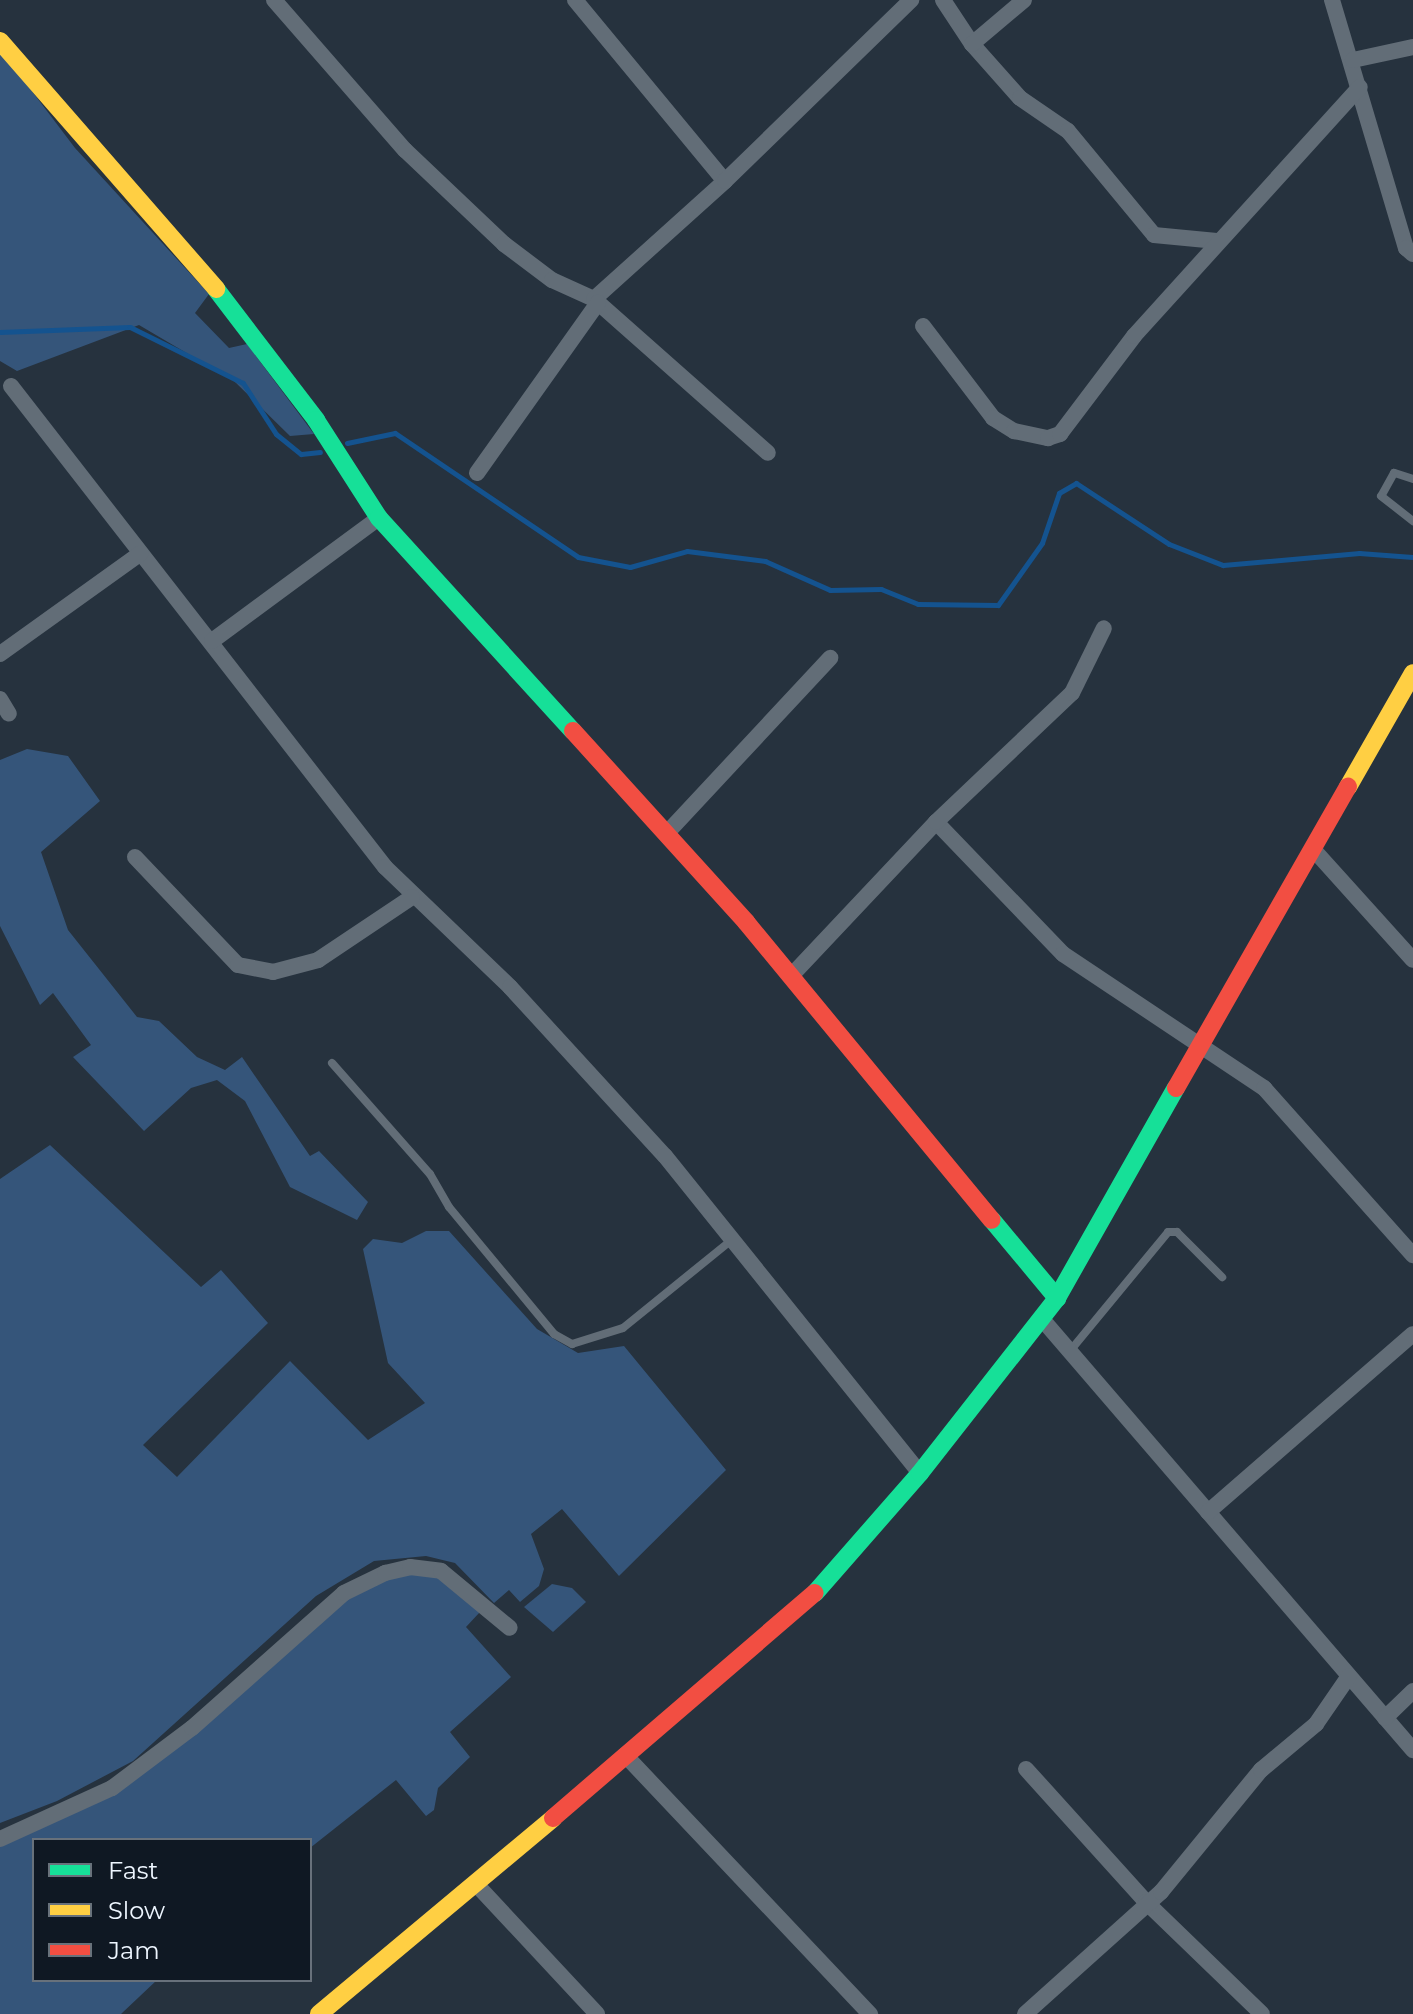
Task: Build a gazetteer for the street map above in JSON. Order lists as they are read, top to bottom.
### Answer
{
  "legend": ["Fast", "Slow", "Jam"]
}
